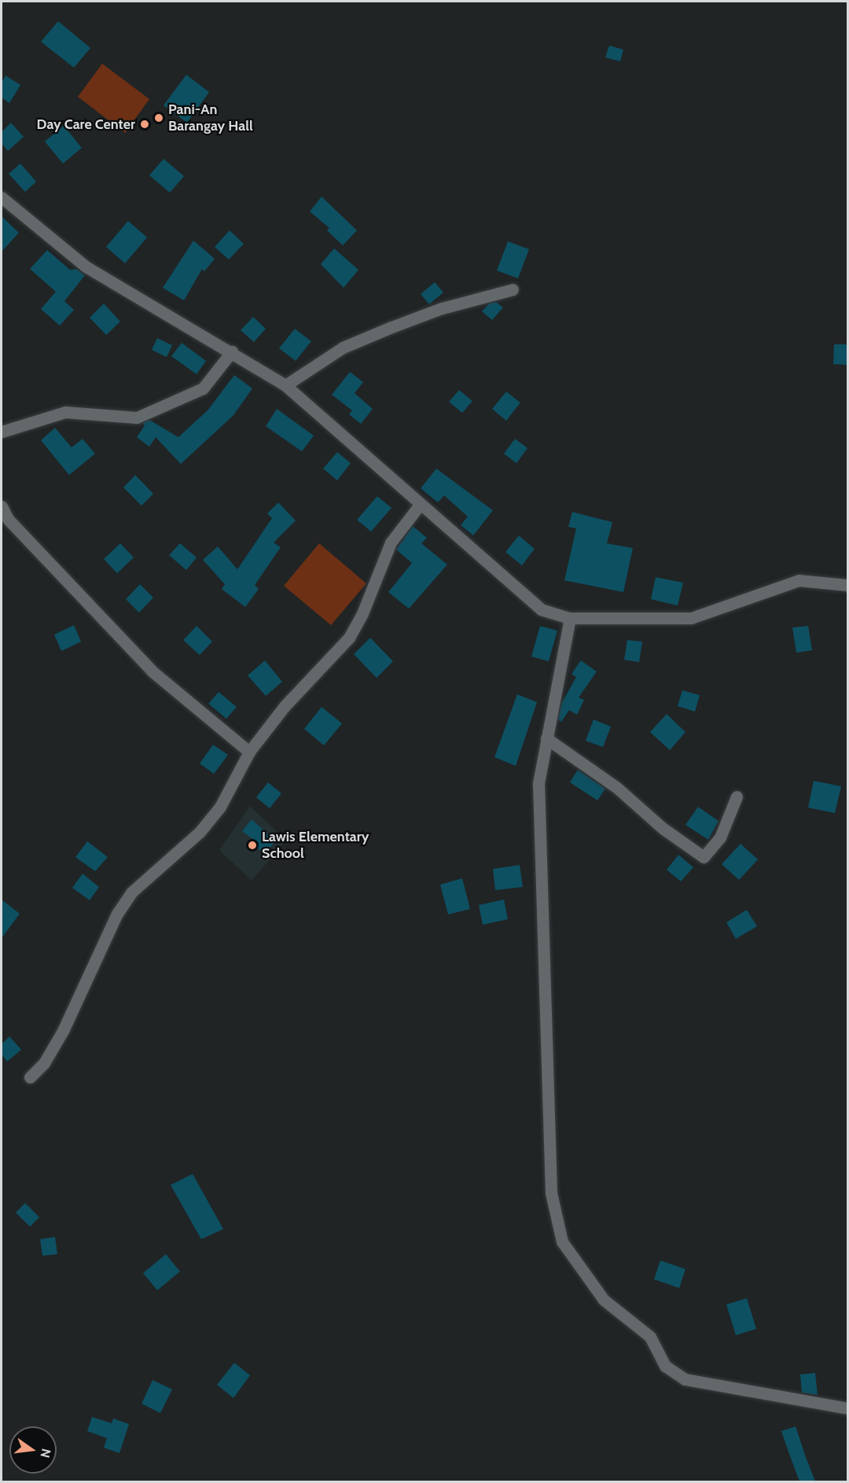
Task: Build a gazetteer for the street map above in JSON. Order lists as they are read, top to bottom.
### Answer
{
  "places": ["Pani-An Barangay Hall", "Day Care Center", "Lawis Elementary School"],
  "north": "right"
}
